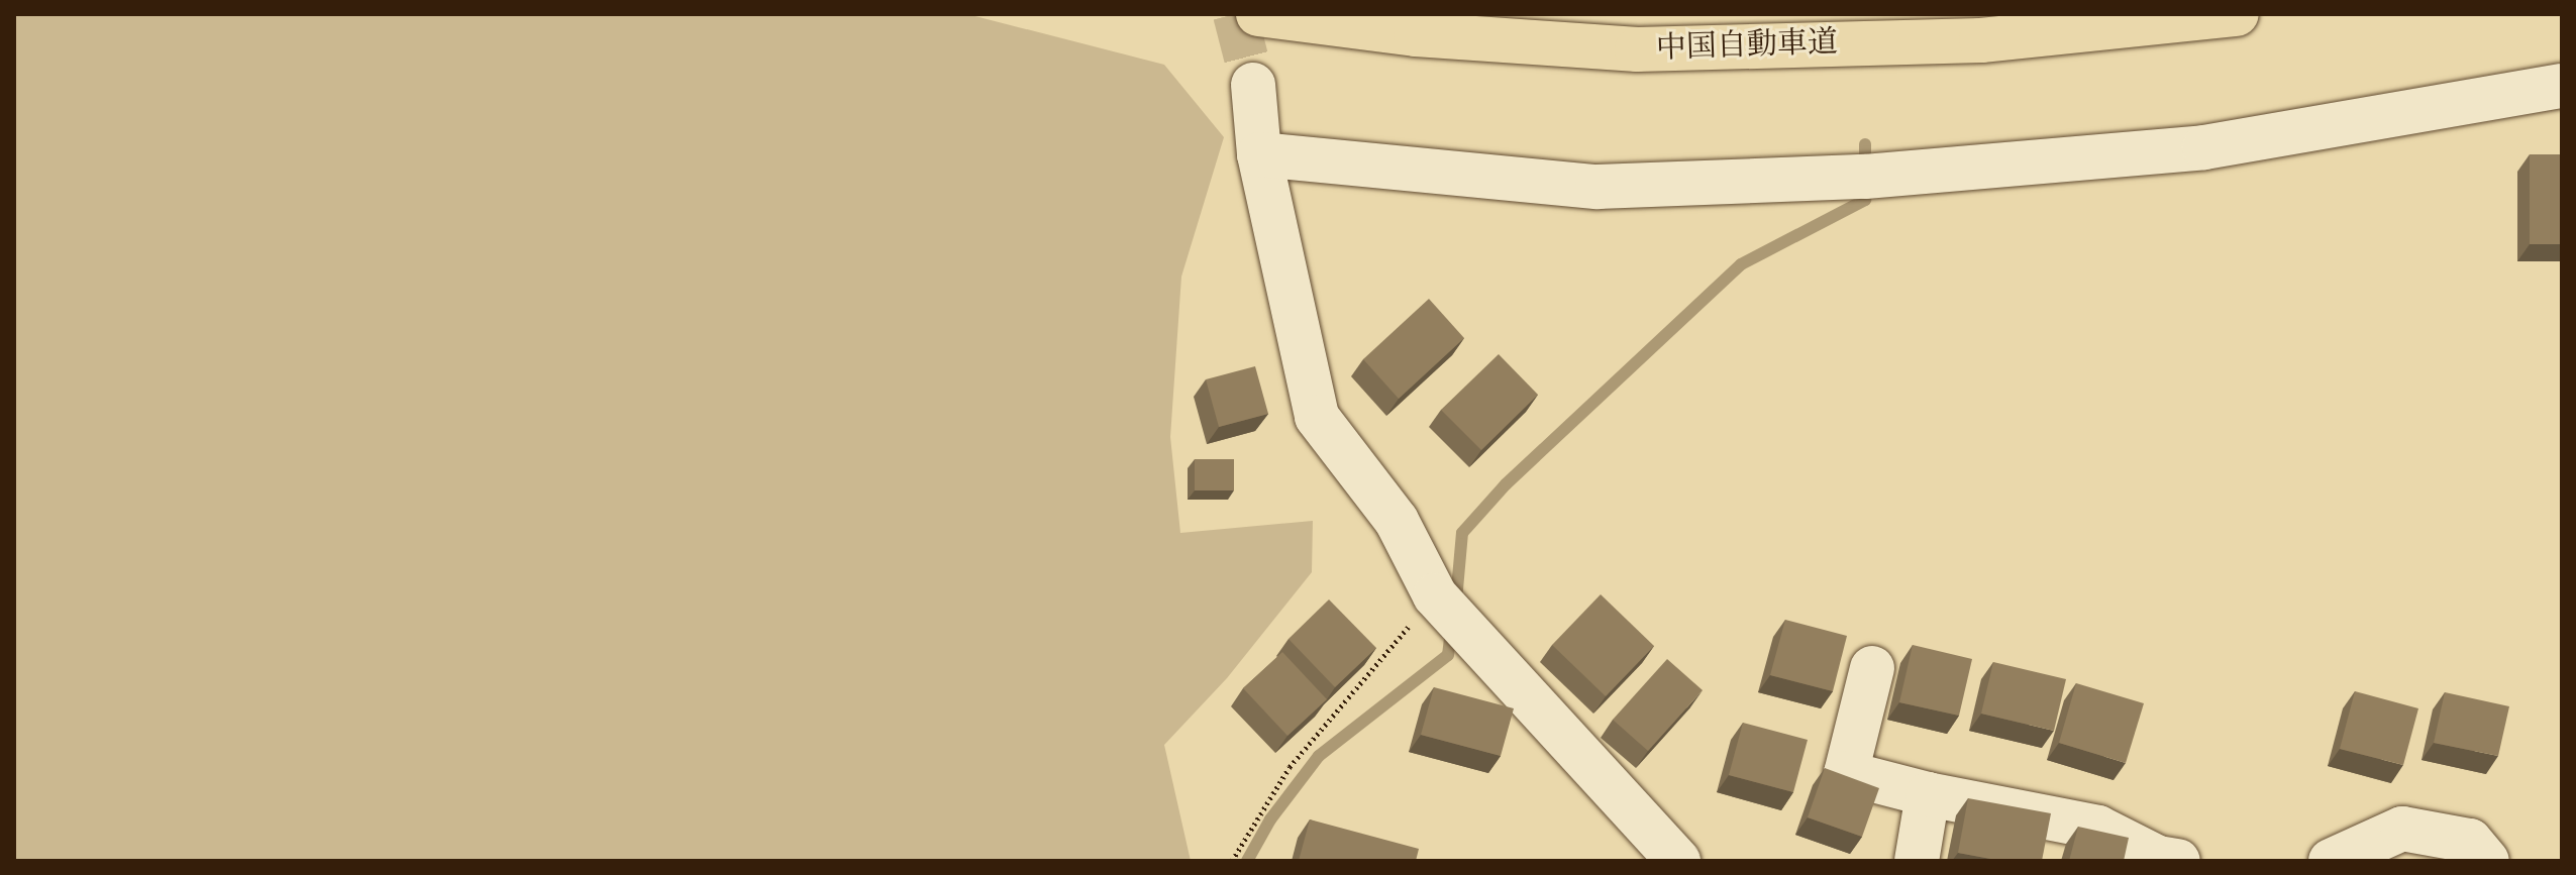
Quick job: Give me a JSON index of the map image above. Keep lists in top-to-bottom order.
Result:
{
  "streets": {
    "highway": ["中国自動車道"]
  }
}
